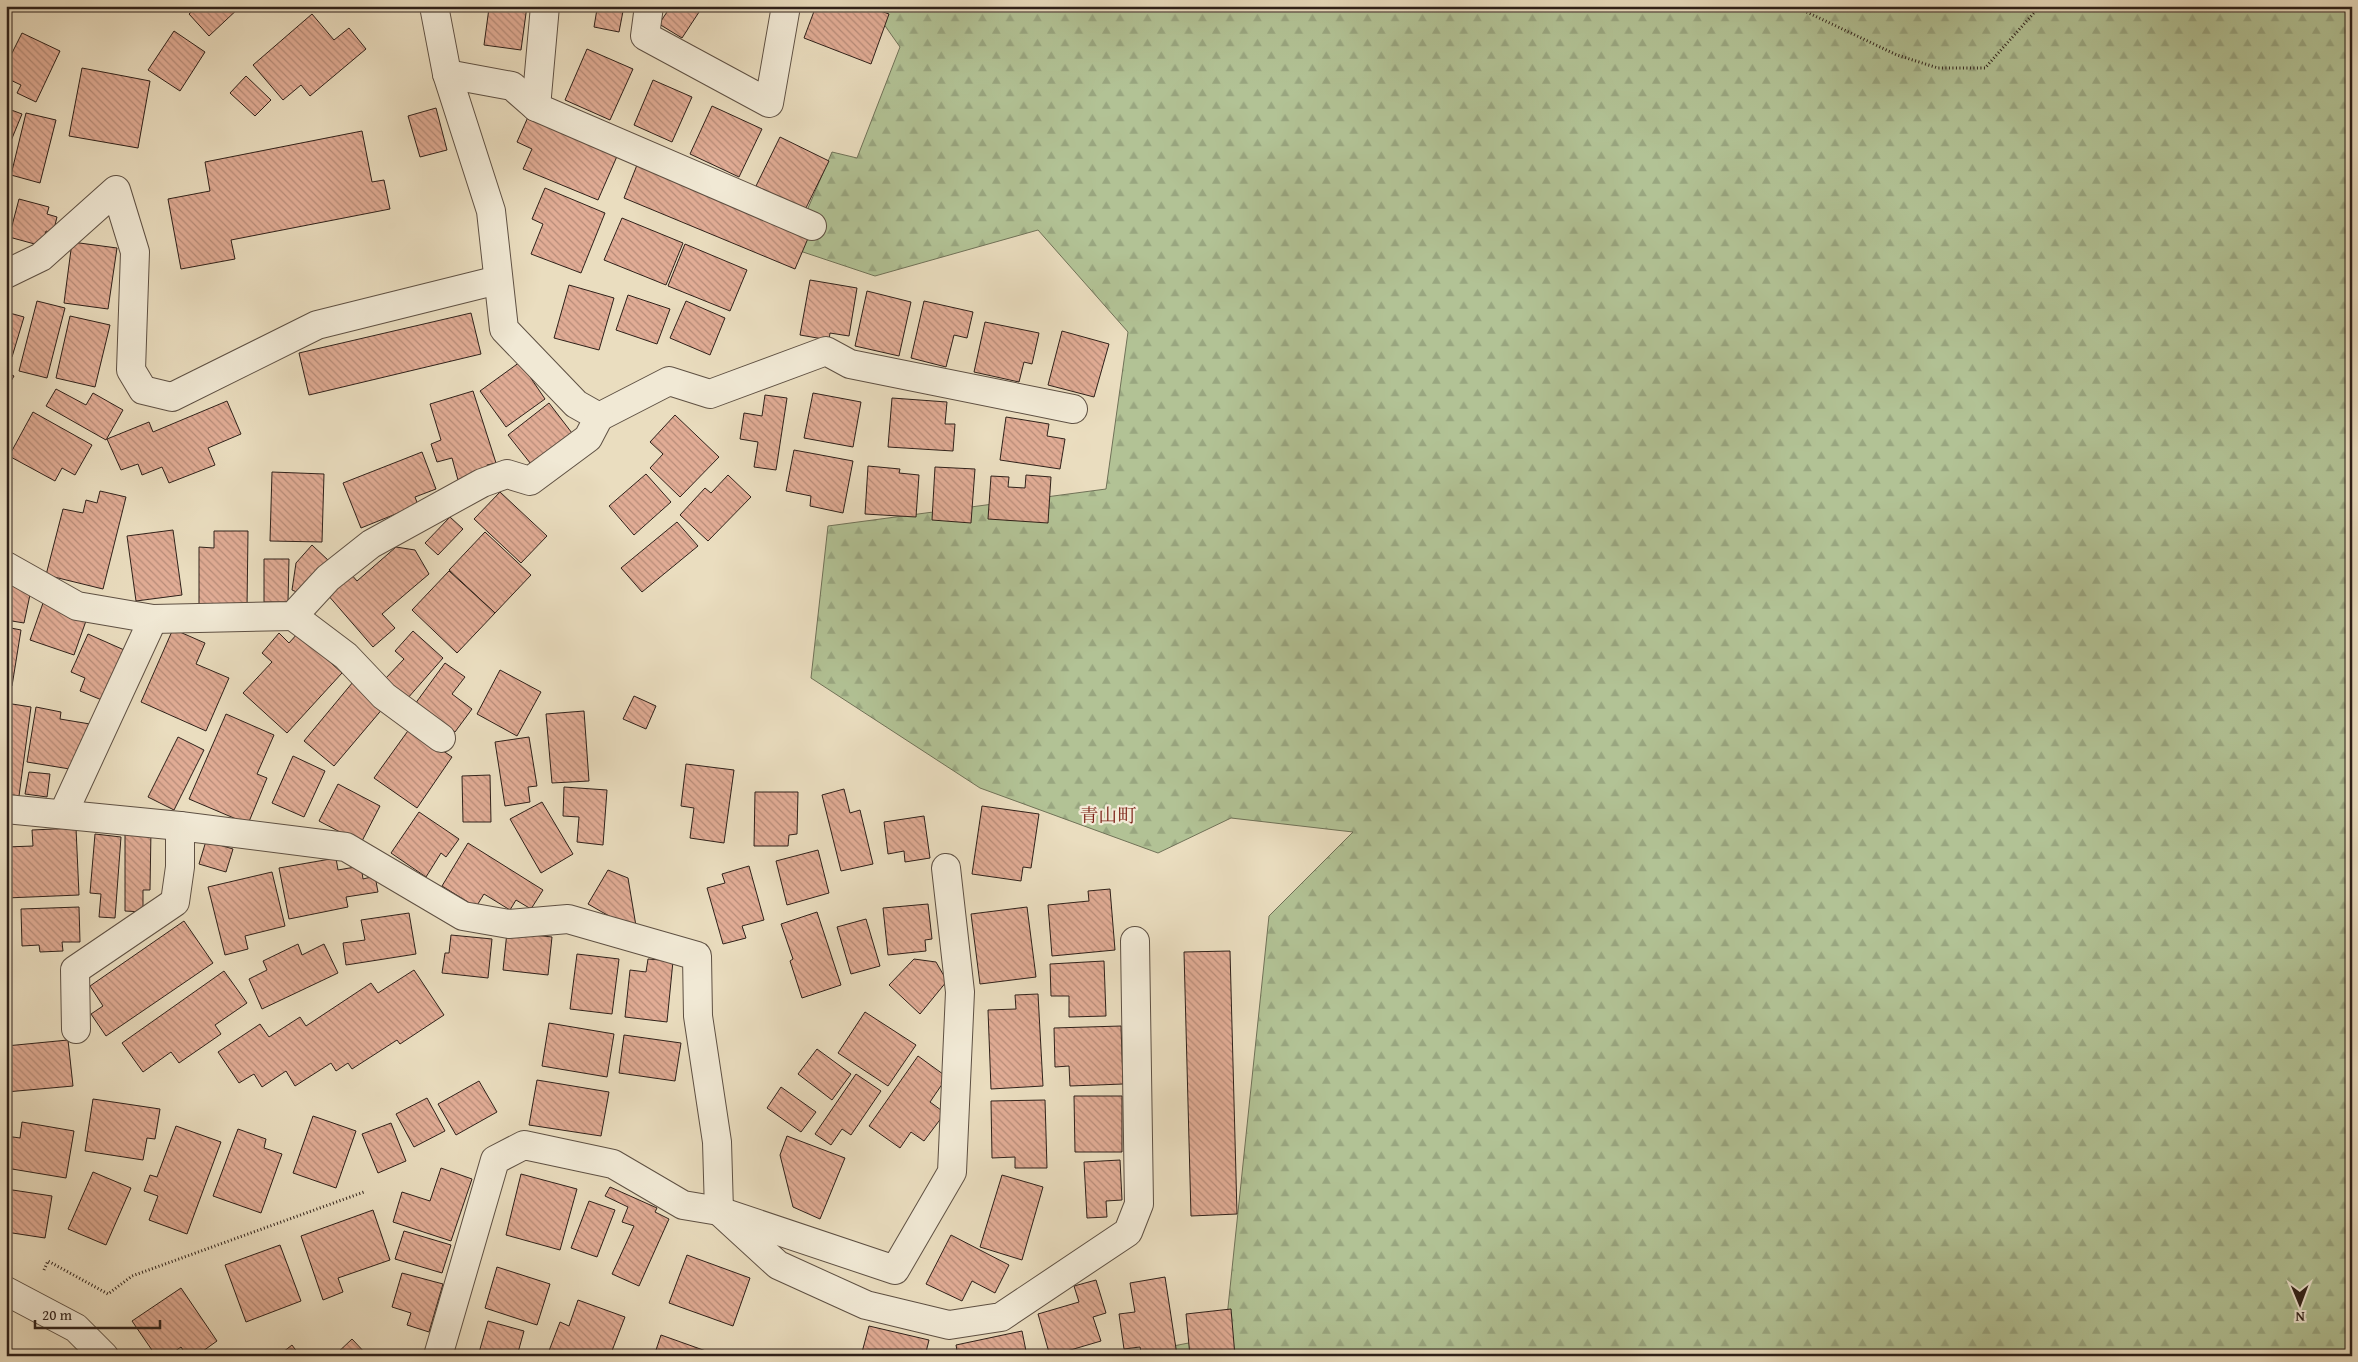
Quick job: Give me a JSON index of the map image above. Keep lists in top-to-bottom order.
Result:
{
  "districts": ["青山町"],
  "scale_bar": "20 m",
  "north": "bottom"
}
